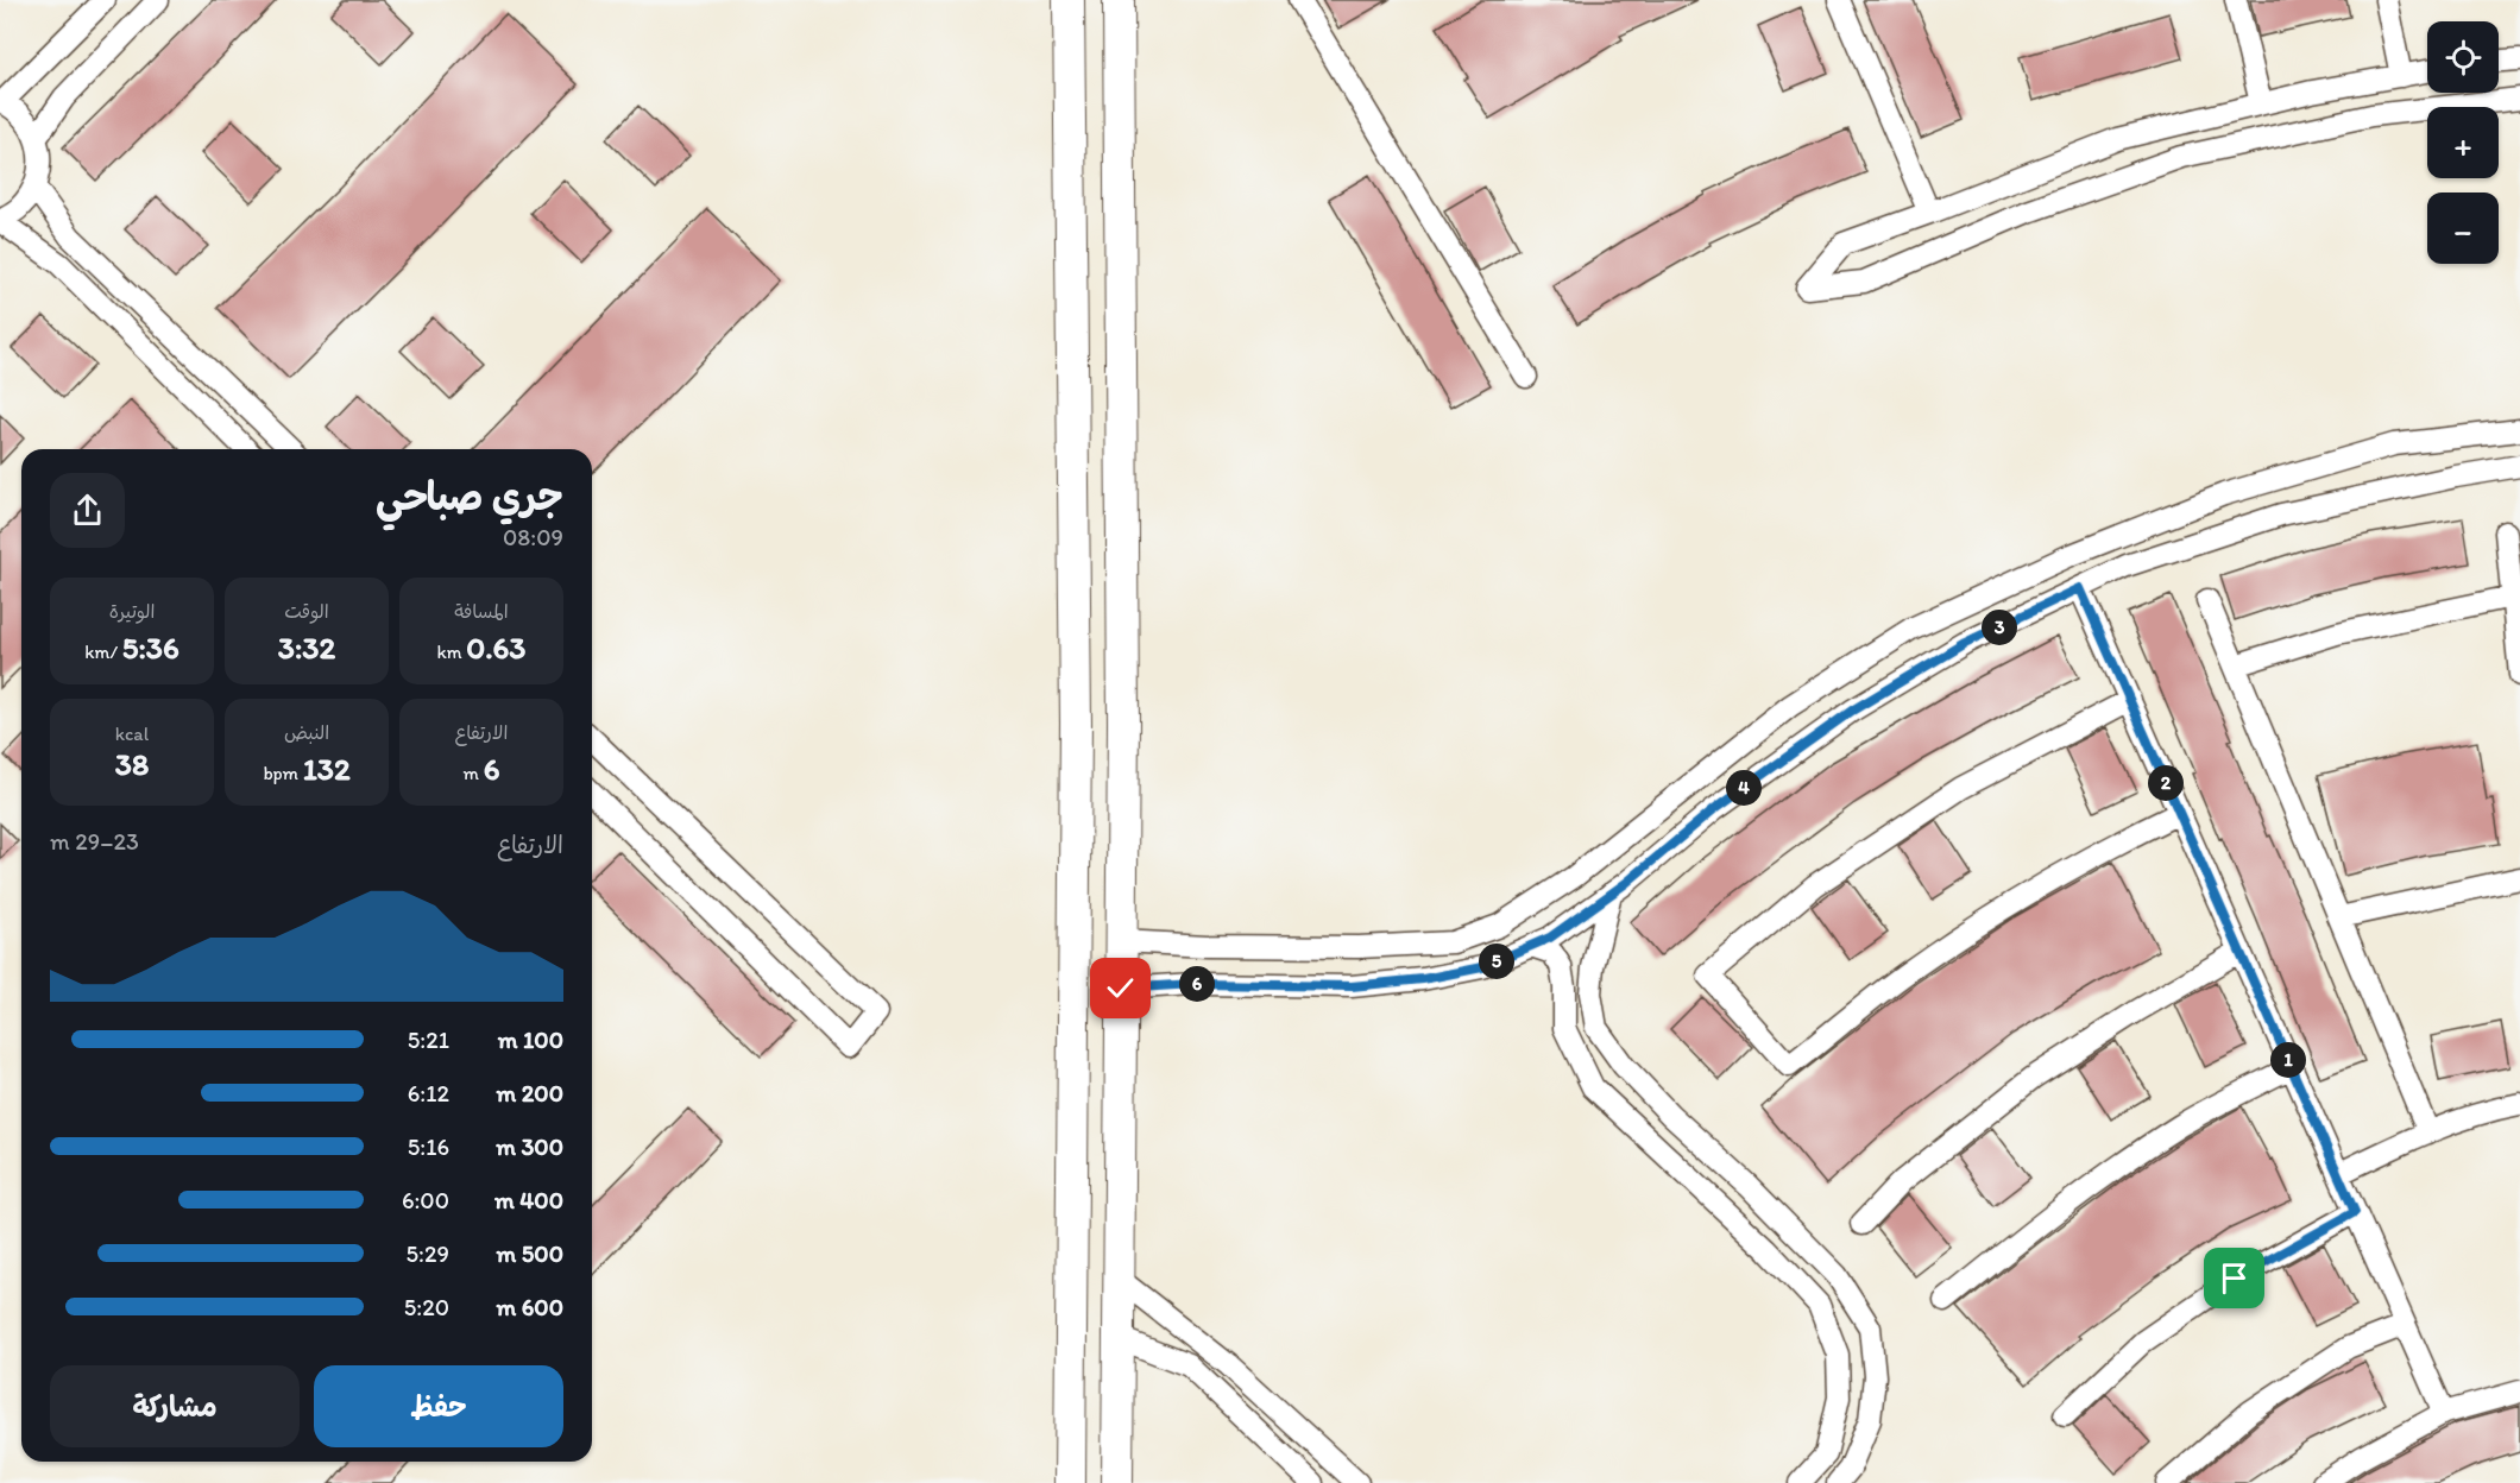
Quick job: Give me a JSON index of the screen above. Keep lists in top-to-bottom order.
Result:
{
  "page": {
    "map_buttons": ["+", "−"],
    "heading": ["جري صباحي", "08:09"],
    "stats": [
      ["المسافة", "0.63 km"],
      ["الوقت", "3:32"],
      ["الوتيرة", "5:36 /km"],
      ["الارتفاع", "6 m"],
      ["النبض", "132 bpm"],
      ["kcal", "38"]
    ],
    "pins": [
      "3",
      "2",
      "4",
      "5",
      "6",
      "1"
    ],
    "chart": ["الارتفاع", "23–29 m"],
    "list": [
      {
        "name": "100 m",
        "note": "5:21"
      },
      {
        "name": "200 m",
        "note": "6:12"
      },
      {
        "name": "300 m",
        "note": "5:16"
      },
      {
        "name": "400 m",
        "note": "6:00"
      },
      {
        "name": "500 m",
        "note": "5:29"
      },
      {
        "name": "600 m",
        "note": "5:20"
      }
    ],
    "buttons": ["حفظ", "مشاركة"]
  }
}
